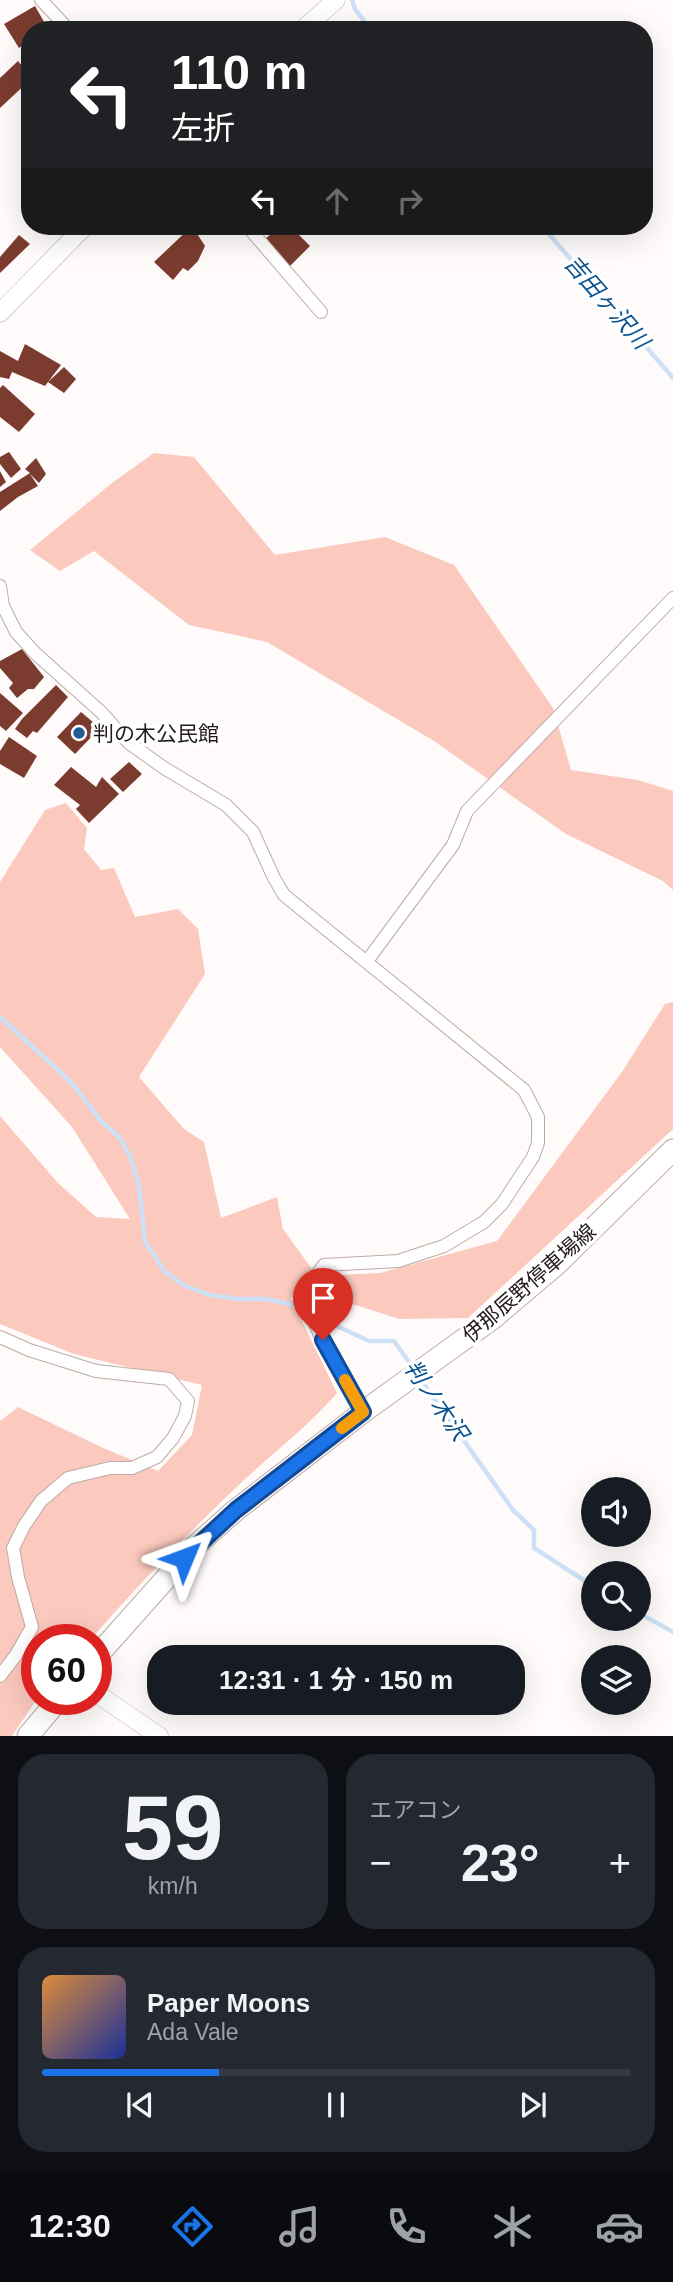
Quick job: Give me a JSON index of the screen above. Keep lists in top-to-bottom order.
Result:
{
  "streets": {
    "main road": ["伊那辰野停車場線"]
  },
  "water": ["吉田ヶ沢川", "判ノ木沢"],
  "places": ["判の木公民館"],
  "page": {
    "turn": ["110 m", "左折"],
    "limit": "60",
    "trip": "12:31 · 1 分 · 150 m",
    "tile": [
      ["59", "km/h"],
      "エアコン"
    ],
    "heat": ["−", "23°", "+"],
    "song": ["Paper Moons", "Ada Vale"],
    "tabs": "12:30"
  }
}
